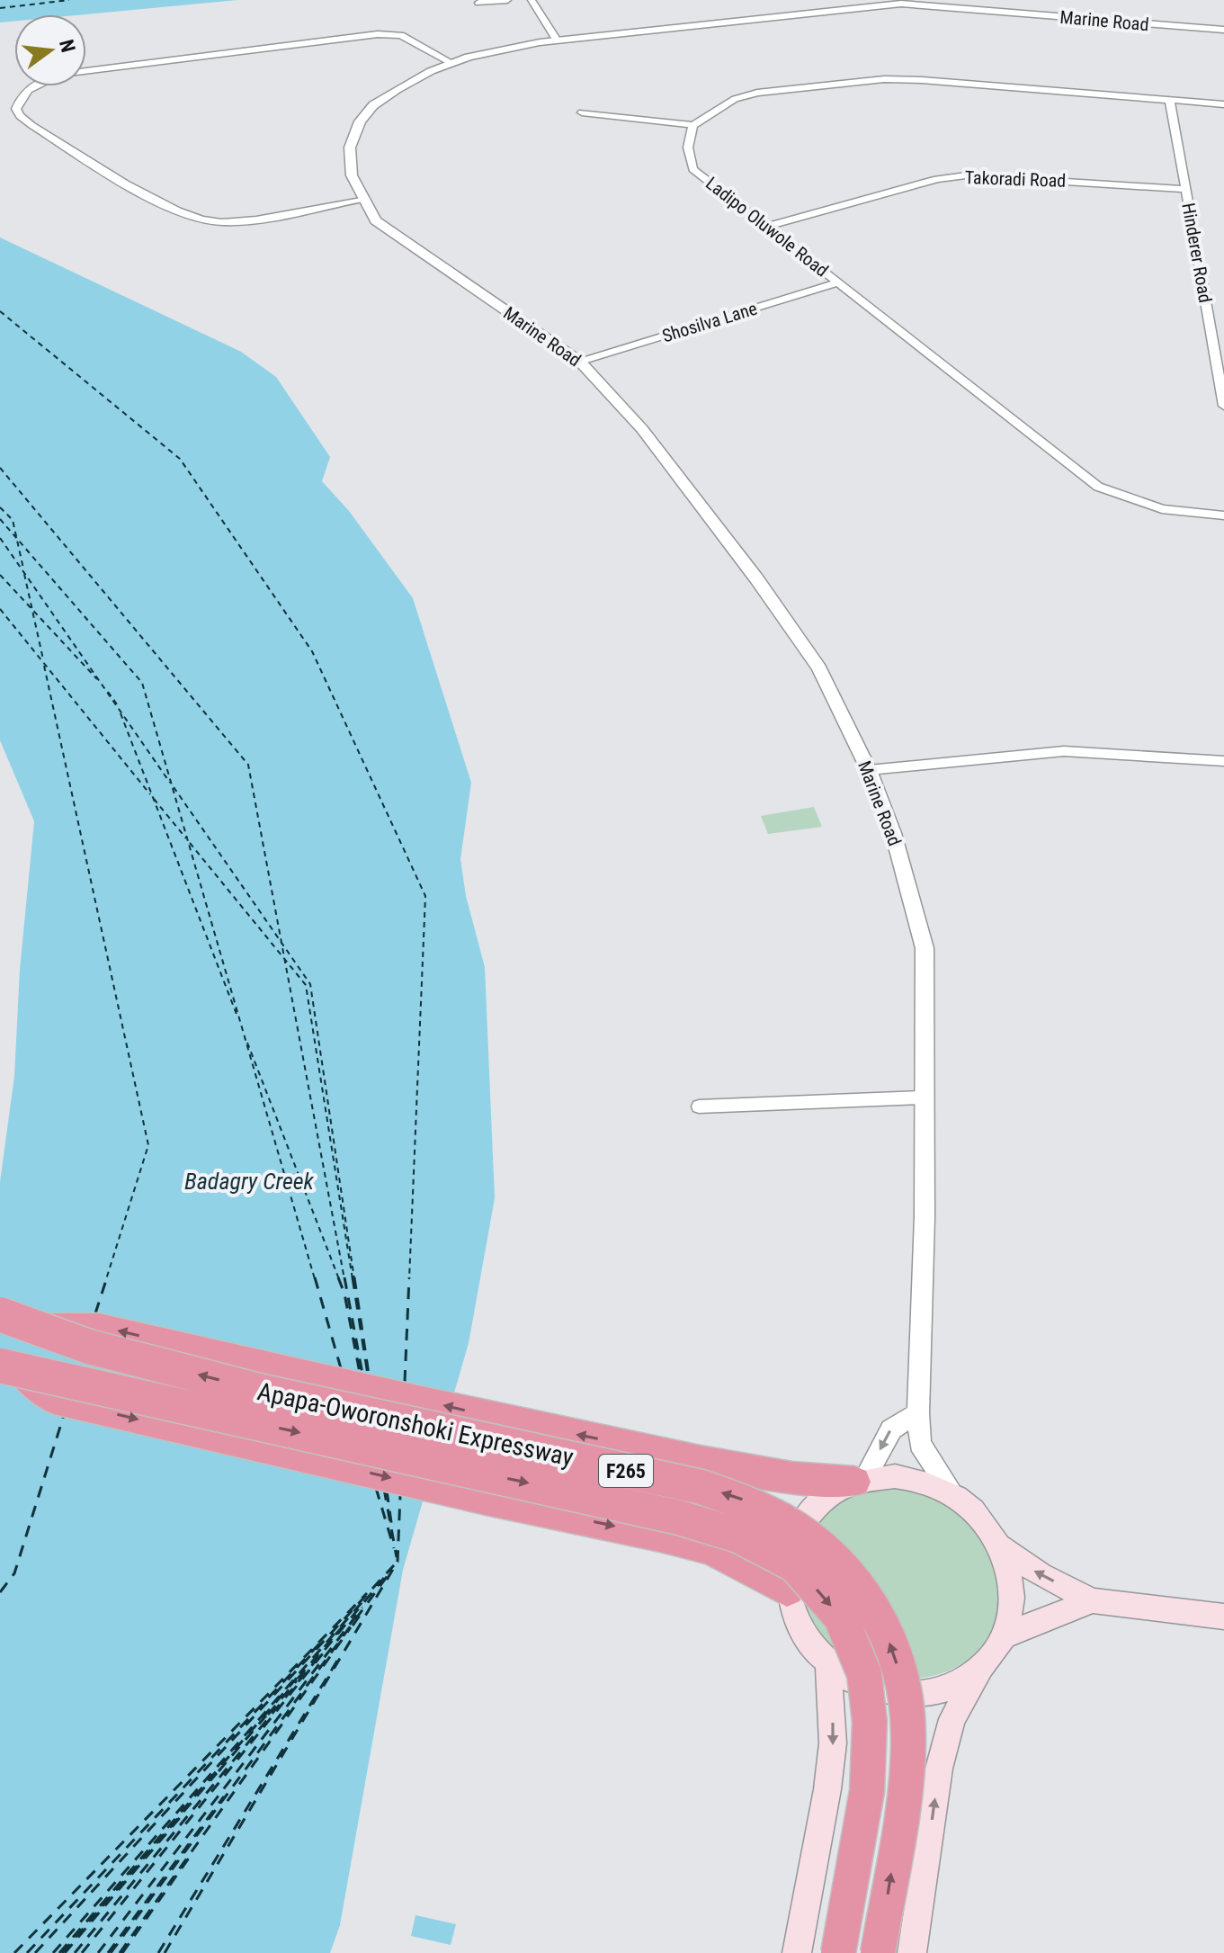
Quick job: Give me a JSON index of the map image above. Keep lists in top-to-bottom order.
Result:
{
  "streets": {
    "highway": ["Apapa-Oworonshoki Expressway", "F265"],
    "street": [
      "Marine Road",
      "Takoradi Road",
      "Ladipo Oluwole Road",
      "Hinderer Road",
      "Shosilva Lane"
    ]
  },
  "crossings": [
    ["Marine Road", "Shosilva Lane"],
    ["Takoradi Road", "Ladipo Oluwole Road"],
    ["Takoradi Road", "Hinderer Road"],
    ["Ladipo Oluwole Road", "Shosilva Lane"]
  ],
  "water": ["Badagry Creek"],
  "north": "right"
}
